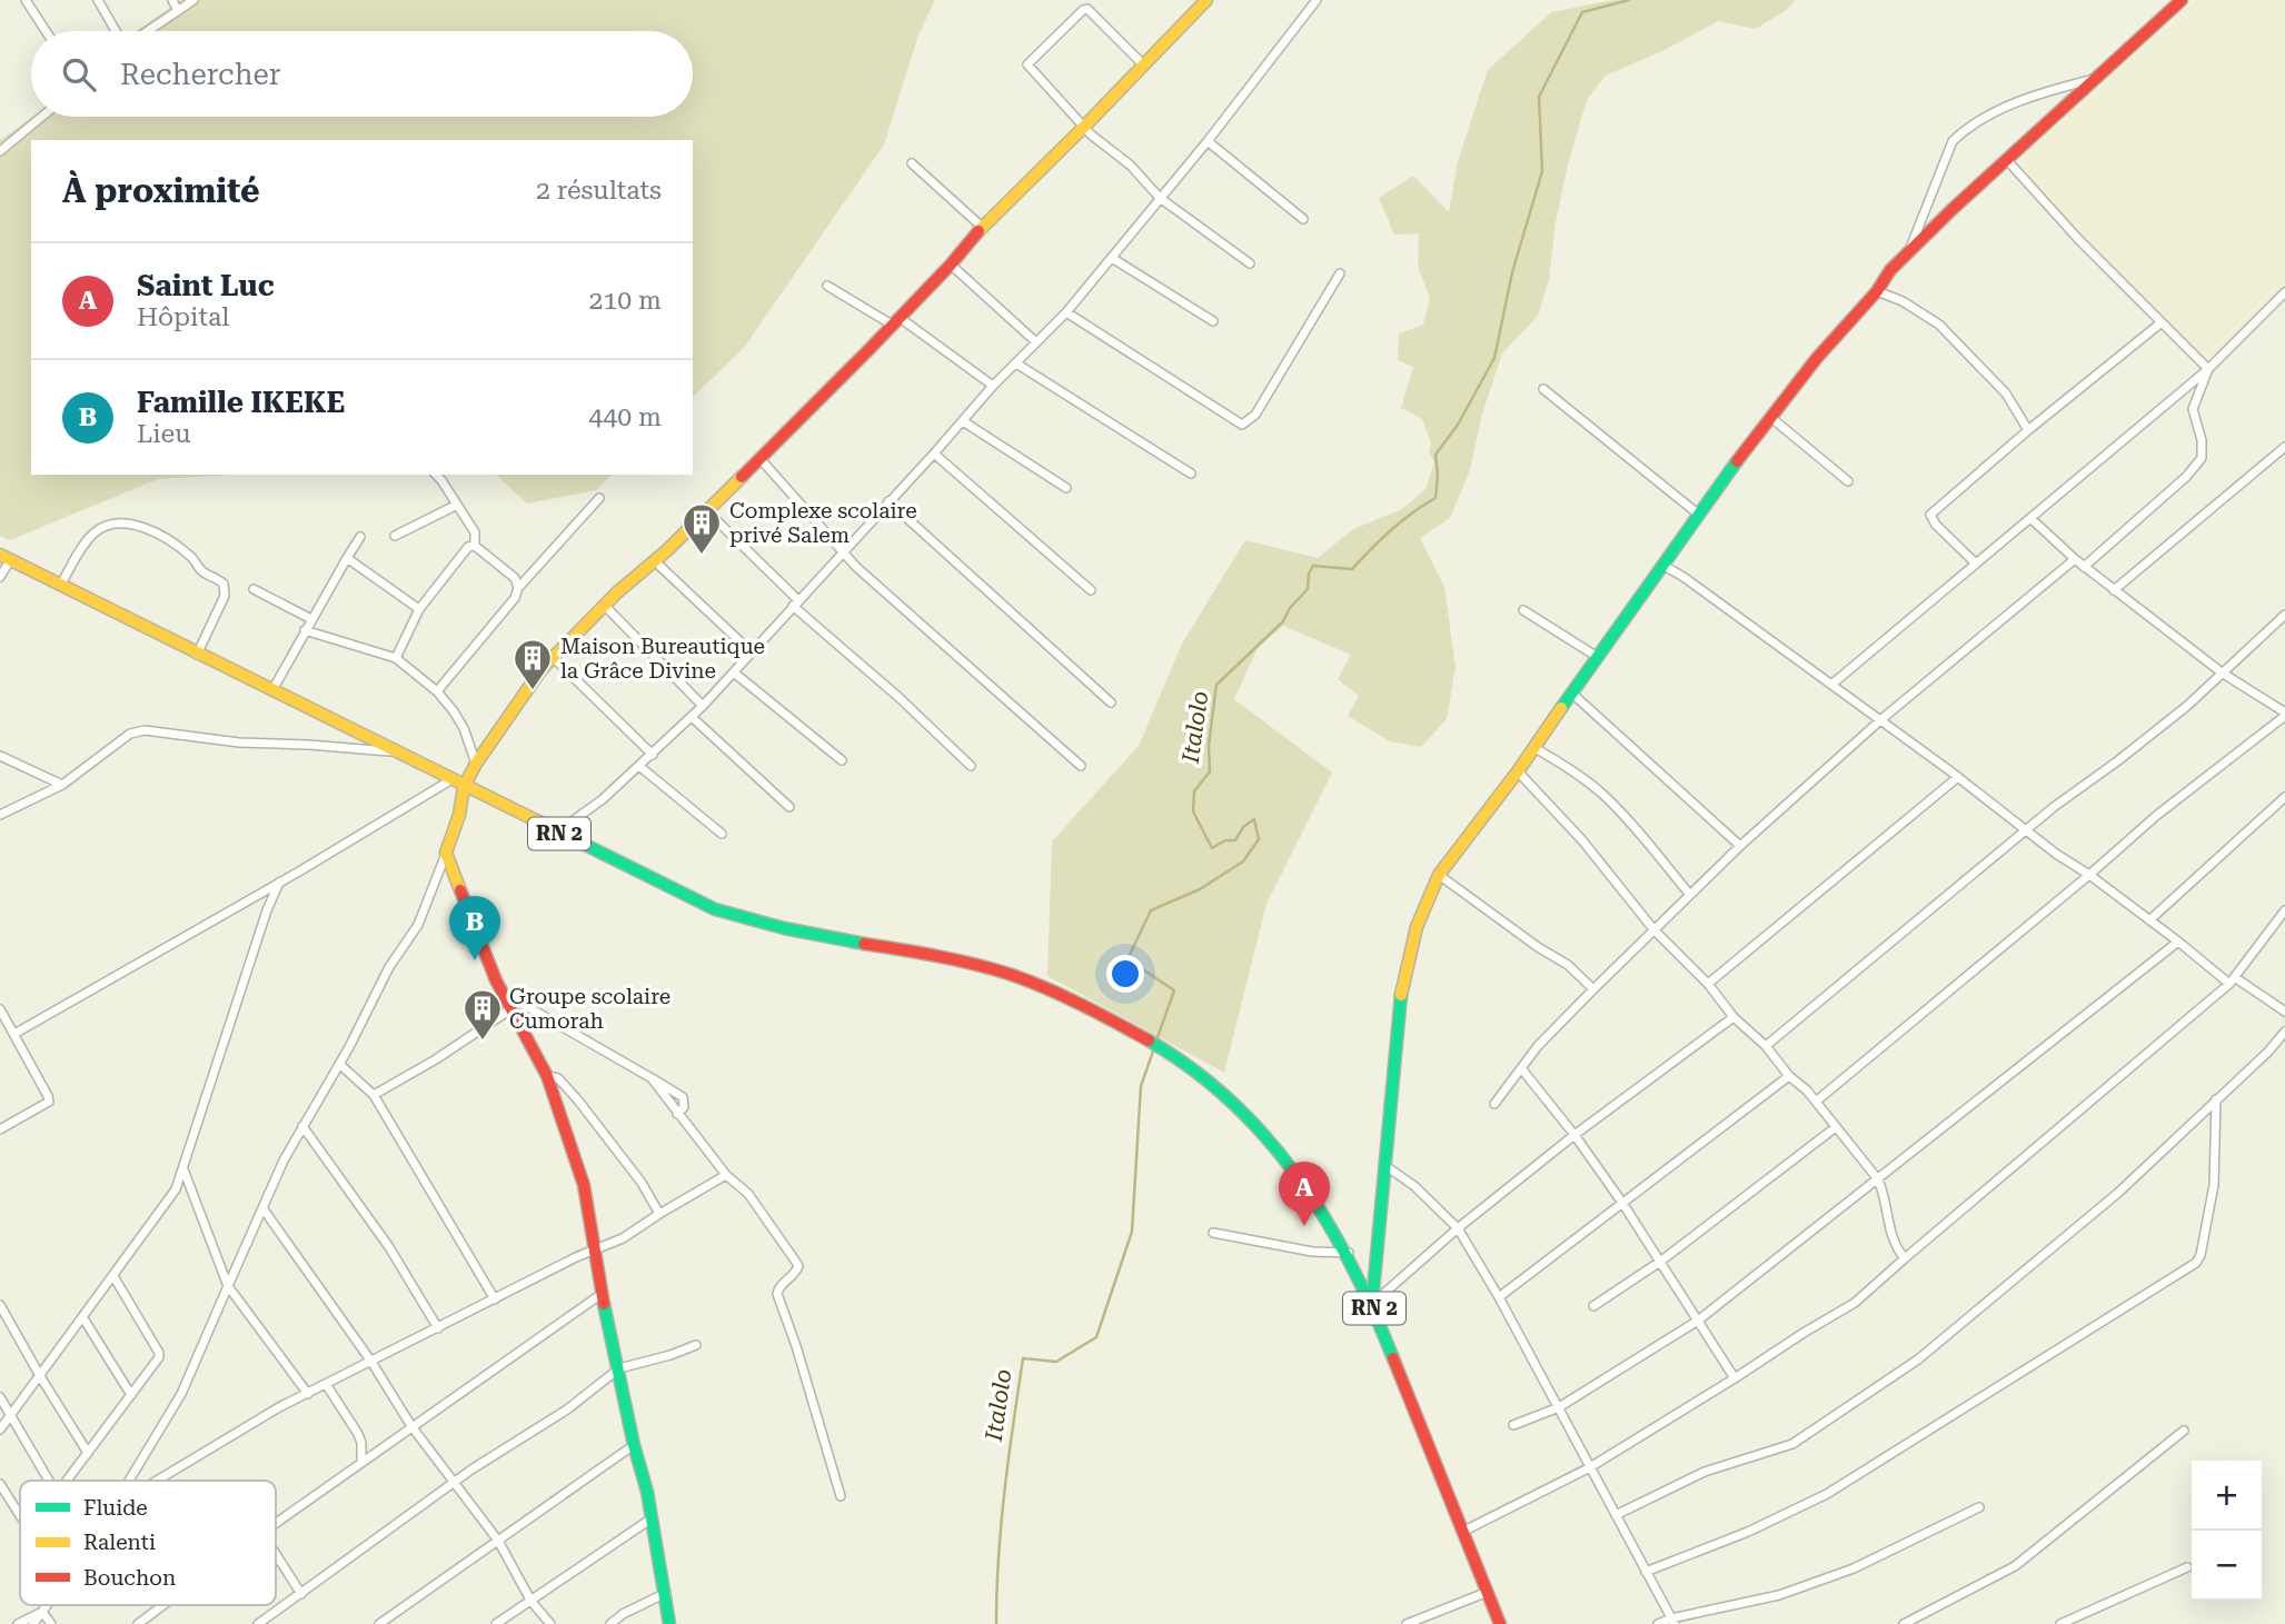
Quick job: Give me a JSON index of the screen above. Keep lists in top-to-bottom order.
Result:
{
  "streets": {
    "main road": ["RN 2"]
  },
  "water": ["Italolo"],
  "places": {
    "building": ["Complexe scolaire privé Salem", "Maison Bureautique la Grâce Divine", "Groupe scolaire Cumorah"]
  },
  "legend": ["Fluide", "Ralenti", "Bouchon"],
  "page": {
    "search": "Rechercher",
    "heading": ["À proximité", "2 résultats"],
    "list": [
      {
        "mark": "A",
        "name": "Saint Luc",
        "note": "Hôpital",
        "value": "210 m"
      },
      {
        "mark": "B",
        "name": "Famille IKEKE",
        "note": "Lieu",
        "value": "440 m"
      }
    ],
    "pins": ["B", "A"],
    "map_buttons": ["+", "−"]
  }
}
